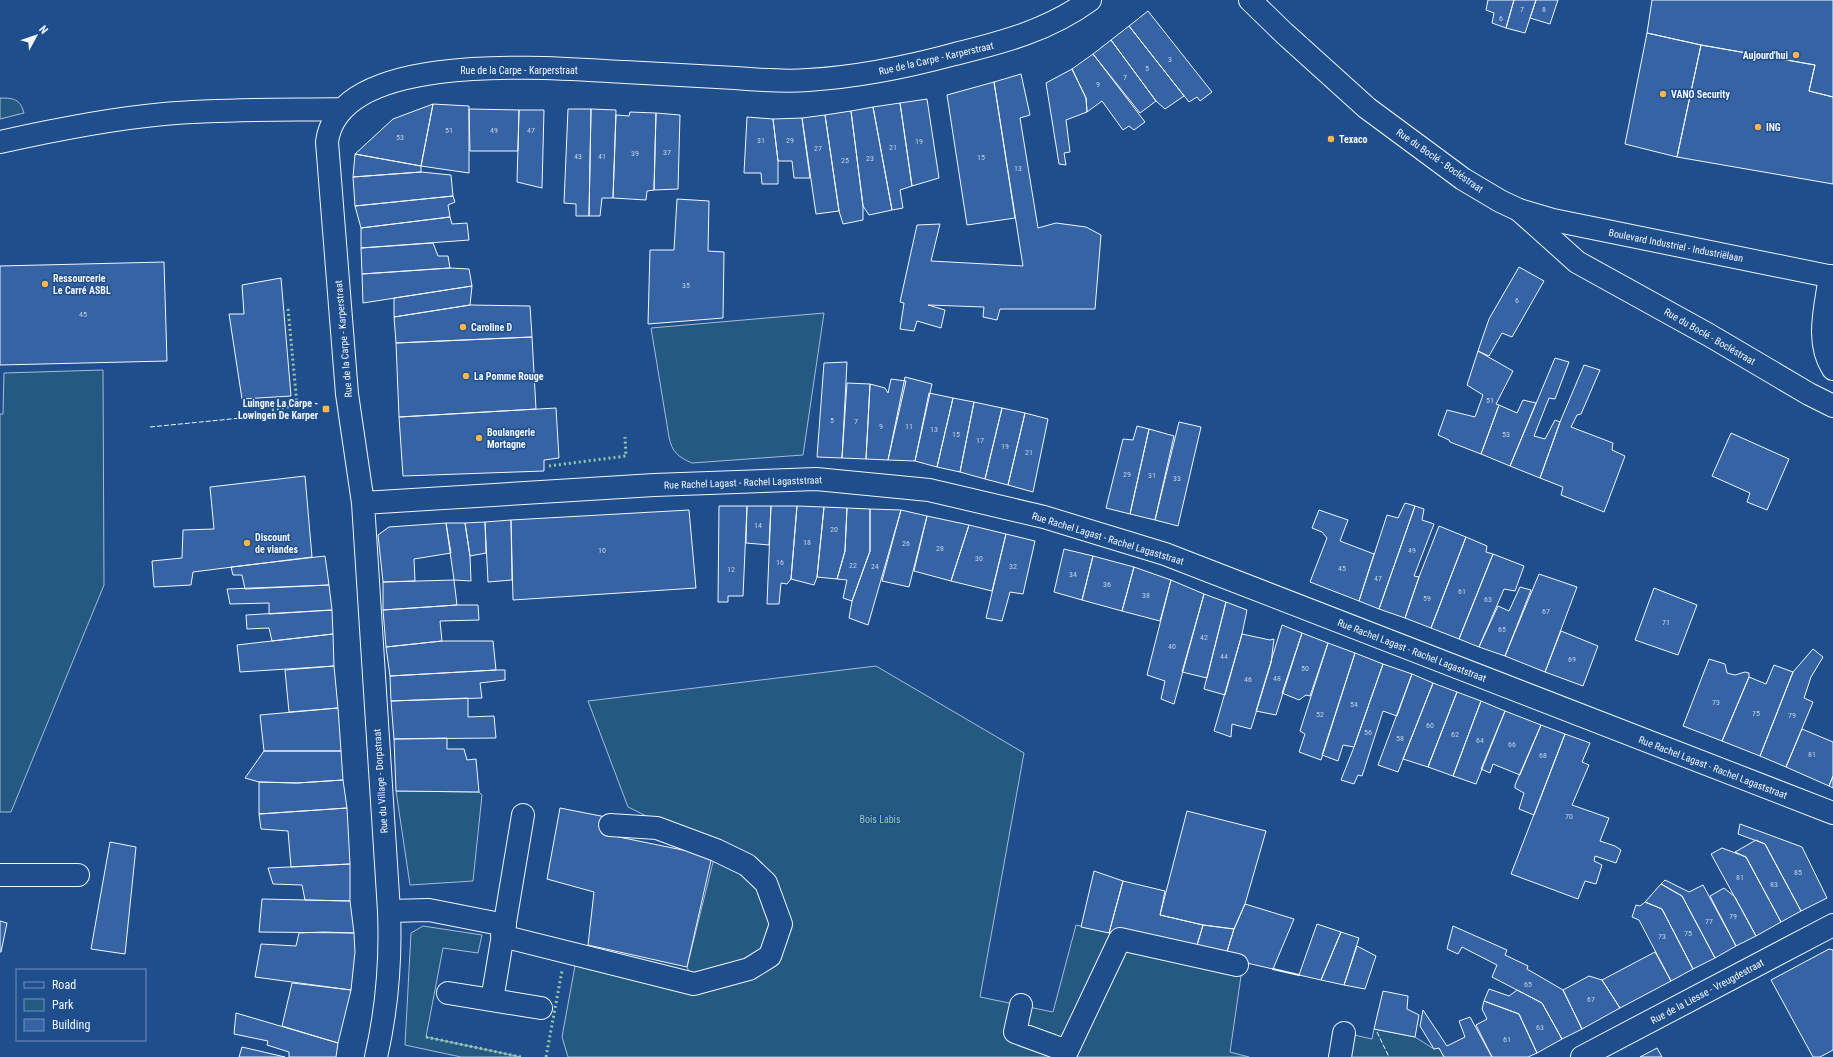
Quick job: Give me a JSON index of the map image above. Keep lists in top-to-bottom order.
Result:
{
  "streets": {
    "street": [
      "Rue de la Carpe - Karperstraat",
      "Rue du Boclé - Bocléstraat",
      "Boulevard Industriel - Industriëlaan",
      "Rue Rachel Lagast - Rachel Lagaststraat",
      "Rue du Village - Dorpstraat",
      "Rue de la Liesse - Vreugdestraat"
    ]
  },
  "crossings": [
    ["Rue de la Carpe - Karperstraat", "Rue Rachel Lagast - Rachel Lagaststraat"],
    ["Rue de la Carpe - Karperstraat", "Rue du Village - Dorpstraat"],
    ["Rue du Boclé - Bocléstraat", "Boulevard Industriel - Industriëlaan"],
    ["Rue Rachel Lagast - Rachel Lagaststraat", "Rue du Village - Dorpstraat"]
  ],
  "parks": ["Bois Labis"],
  "places": {
    "other": [
      "Aujourd'hui",
      "VANO Security",
      "ING",
      "Texaco",
      "Ressourcerie Le Carré ASBL",
      "Caroline D",
      "La Pomme Rouge",
      "Boulangerie Mortagne",
      "Discount de viandes"
    ],
    "transit": ["Luingne La Carpe - Lowingen De Karper"]
  },
  "house_numbers": [
    "7",
    "8",
    "6",
    "3",
    "5",
    "7",
    "9",
    "51",
    "49",
    "47",
    "53",
    "31",
    "29",
    "19",
    "21",
    "27",
    "37",
    "39",
    "43",
    "41",
    "15",
    "23",
    "25",
    "13",
    "35",
    "6",
    "45",
    "51",
    "5",
    "7",
    "9",
    "11",
    "13",
    "15",
    "53",
    "17",
    "19",
    "21",
    "29",
    "31",
    "33",
    "14",
    "20",
    "18",
    "26",
    "28",
    "10",
    "49",
    "30",
    "16",
    "22",
    "24",
    "32",
    "45",
    "12",
    "34",
    "47",
    "36",
    "61",
    "38",
    "59",
    "63",
    "67",
    "71",
    "65",
    "42",
    "40",
    "44",
    "69",
    "50",
    "48",
    "46",
    "73",
    "54",
    "75",
    "52",
    "79",
    "60",
    "56",
    "62",
    "58",
    "64",
    "66",
    "81",
    "68",
    "70",
    "85",
    "81",
    "83",
    "79",
    "77",
    "75",
    "73",
    "65",
    "67",
    "63",
    "61"
  ],
  "legend": ["Road", "Park", "Building"],
  "north": "top right"
}
